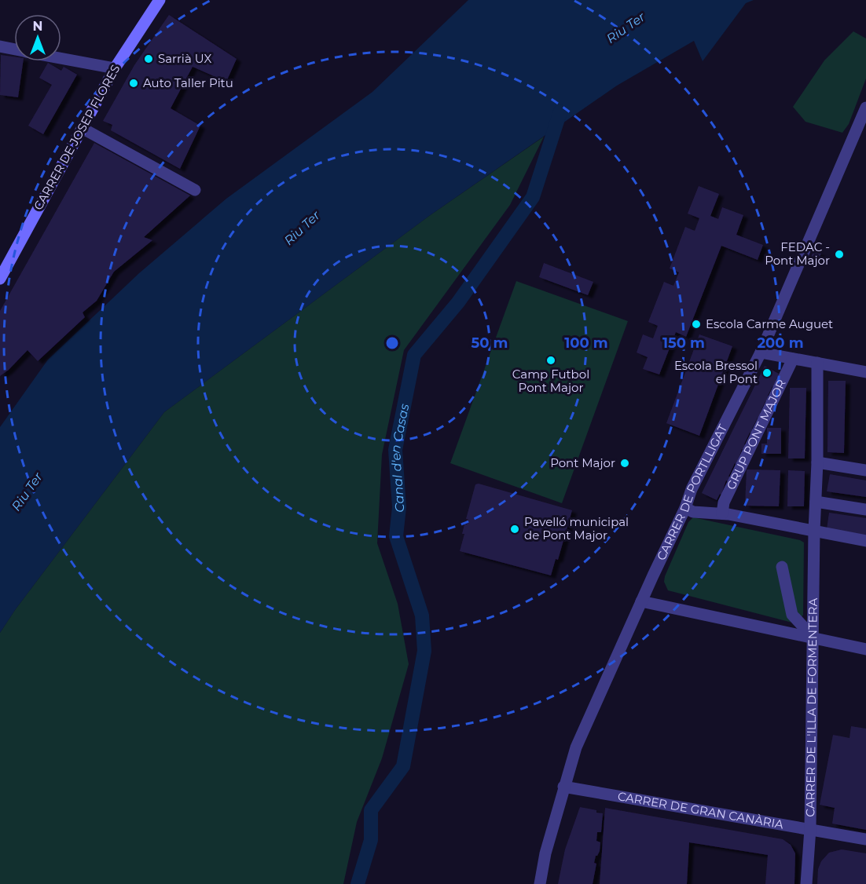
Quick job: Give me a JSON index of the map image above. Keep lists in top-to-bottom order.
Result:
{
  "streets": {
    "street": [
      "CARRER DE JOSEP FLORES",
      "GRUP PONT MAJOR",
      "CARRER DE PORTLLIGAT",
      "CARRER DE L'ILLA DE FORMENTERA",
      "CARRER DE GRAN CANÀRIA"
    ]
  },
  "crossings": [
    ["CARRER DE PORTLLIGAT", "CARRER DE GRAN CANÀRIA"],
    ["CARRER DE L'ILLA DE FORMENTERA", "CARRER DE GRAN CANÀRIA"]
  ],
  "water": ["Riu Ter", "Canal d'en Casas"],
  "places": [
    "Sarrià UX",
    "Auto Taller Pitu",
    "FEDAC - Pont Major",
    "Escola Carme Auguet",
    "Camp Futbol Pont Major",
    "Escola Bressol el Pont",
    "Pont Major",
    "Pavelló municipal de Pont Major"
  ],
  "north": "top",
  "rings": [
    "50 m",
    "100 m",
    "150 m",
    "200 m"
  ]
}
